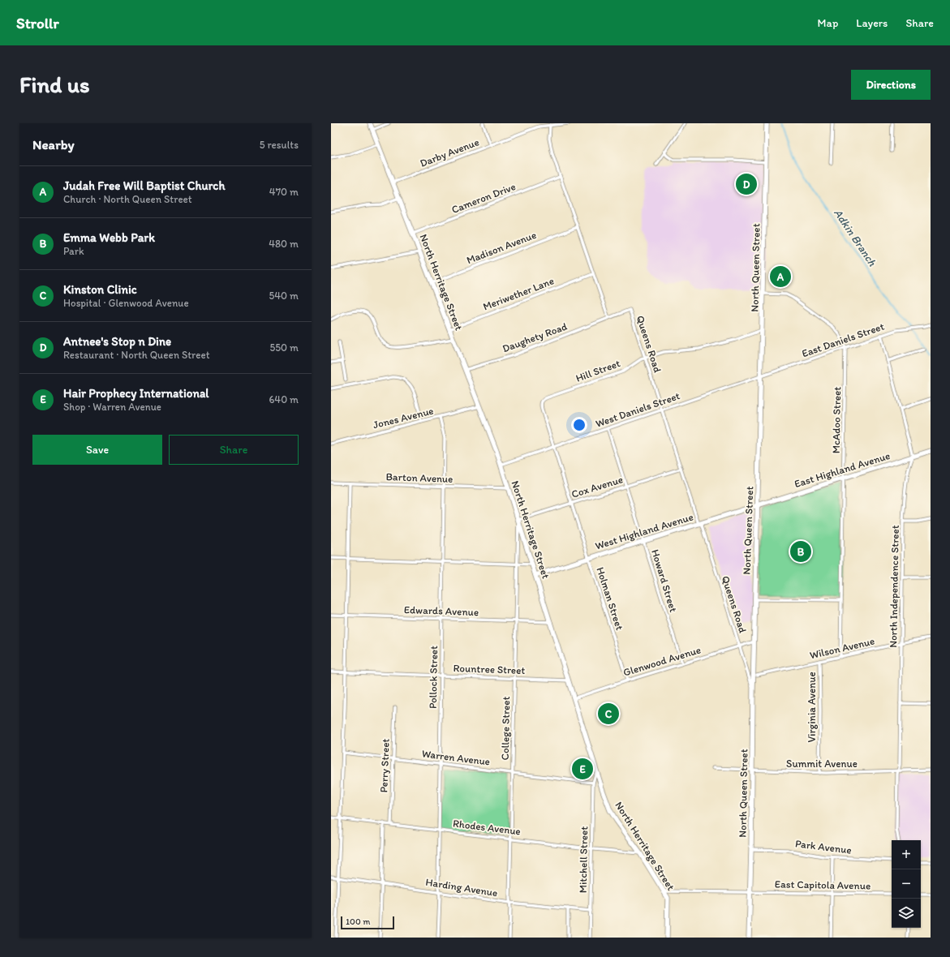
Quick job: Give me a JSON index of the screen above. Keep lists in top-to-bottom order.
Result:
{
  "streets": {
    "street": [
      "Darby Avenue",
      "Cameron Drive",
      "Madison Avenue",
      "North Queen Street",
      "North Herritage Street",
      "Meriwether Lane",
      "Daughety Road",
      "East Daniels Street",
      "Queens Road",
      "Hill Street",
      "West Daniels Street",
      "Jones Avenue",
      "McAdoo Street",
      "East Highland Avenue",
      "Barton Avenue",
      "Cox Avenue",
      "West Highland Avenue",
      "Howard Street",
      "North Independence Street",
      "Holman Street",
      "Edwards Avenue",
      "Wilson Avenue",
      "Glenwood Avenue",
      "Rountree Street",
      "Pollock Street",
      "Virginia Avenue",
      "College Street",
      "Warren Avenue",
      "Summit Avenue",
      "Perry Street",
      "Rhodes Avenue",
      "Park Avenue",
      "Mitchell Street",
      "East Capitola Avenue",
      "Harding Avenue"
    ]
  },
  "crossings": [
    ["Darby Avenue", "North Herritage Street"],
    ["Cameron Drive", "North Herritage Street"],
    ["Madison Avenue", "North Herritage Street"],
    ["North Queen Street", "East Daniels Street"],
    ["North Queen Street", "Queens Road"],
    ["North Queen Street", "Hill Street"],
    ["North Queen Street", "West Daniels Street"],
    ["North Queen Street", "McAdoo Street"],
    ["North Queen Street", "East Highland Avenue"],
    ["North Queen Street", "West Highland Avenue"],
    ["North Queen Street", "Glenwood Avenue"],
    ["North Queen Street", "Summit Avenue"],
    ["North Queen Street", "Park Avenue"],
    ["North Queen Street", "East Capitola Avenue"],
    ["North Herritage Street", "Meriwether Lane"],
    ["North Herritage Street", "Daughety Road"],
    ["North Herritage Street", "West Daniels Street"],
    ["North Herritage Street", "Jones Avenue"],
    ["North Herritage Street", "Barton Avenue"],
    ["North Herritage Street", "Cox Avenue"],
    ["North Herritage Street", "West Highland Avenue"],
    ["North Herritage Street", "Edwards Avenue"],
    ["North Herritage Street", "Glenwood Avenue"],
    ["North Herritage Street", "Rountree Street"],
    ["North Herritage Street", "College Street"],
    ["North Herritage Street", "Rhodes Avenue"],
    ["North Herritage Street", "East Capitola Avenue"],
    ["Daughety Road", "Queens Road"],
    ["East Daniels Street", "West Daniels Street"],
    ["East Daniels Street", "McAdoo Street"],
    ["East Daniels Street", "North Independence Street"],
    ["Queens Road", "Hill Street"],
    ["Queens Road", "West Daniels Street"],
    ["Queens Road", "Cox Avenue"],
    ["Queens Road", "West Highland Avenue"],
    ["Queens Road", "Glenwood Avenue"],
    ["Hill Street", "West Daniels Street"],
    ["Hill Street", "Holman Street"],
    ["West Daniels Street", "Howard Street"],
    ["West Daniels Street", "Holman Street"],
    ["Jones Avenue", "Pollock Street"],
    ["McAdoo Street", "East Highland Avenue"],
    ["McAdoo Street", "Wilson Avenue"],
    ["East Highland Avenue", "West Highland Avenue"],
    ["East Highland Avenue", "North Independence Street"],
    ["Barton Avenue", "Pollock Street"],
    ["Cox Avenue", "Howard Street"],
    ["Cox Avenue", "Holman Street"],
    ["Cox Avenue", "College Street"],
    ["West Highland Avenue", "Howard Street"],
    ["West Highland Avenue", "Holman Street"],
    ["Howard Street", "Glenwood Avenue"],
    ["North Independence Street", "Wilson Avenue"],
    ["North Independence Street", "Summit Avenue"],
    ["Holman Street", "Glenwood Avenue"],
    ["Edwards Avenue", "Pollock Street"],
    ["Edwards Avenue", "College Street"],
    ["Wilson Avenue", "Virginia Avenue"],
    ["Rountree Street", "Pollock Street"],
    ["Rountree Street", "College Street"],
    ["Pollock Street", "Warren Avenue"],
    ["Pollock Street", "Rhodes Avenue"],
    ["Pollock Street", "Harding Avenue"],
    ["Virginia Avenue", "Summit Avenue"],
    ["College Street", "Warren Avenue"],
    ["College Street", "Rhodes Avenue"],
    ["College Street", "Harding Avenue"],
    ["Warren Avenue", "Perry Street"],
    ["Warren Avenue", "Mitchell Street"],
    ["Perry Street", "Rhodes Avenue"],
    ["Rhodes Avenue", "Mitchell Street"],
    ["Mitchell Street", "Harding Avenue"]
  ],
  "water": ["Adkin Branch"],
  "scale_bar": "100 m",
  "page": {
    "header": "Strollr",
    "nav": ["Map", "Layers", "Share"],
    "buttons": [
      "Directions",
      ["Save", "Share"]
    ],
    "title": "Find us",
    "heading": ["Nearby", "5 results"],
    "list": [
      {
        "mark": "A",
        "name": "Judah Free Will Baptist Church",
        "note": "Church · North Queen Street",
        "value": "470 m"
      },
      {
        "mark": "B",
        "name": "Emma Webb Park",
        "note": "Park",
        "value": "480 m"
      },
      {
        "mark": "C",
        "name": "Kinston Clinic",
        "note": "Hospital · Glenwood Avenue",
        "value": "540 m"
      },
      {
        "mark": "D",
        "name": "Antnee's Stop n Dine",
        "note": "Restaurant · North Queen Street",
        "value": "550 m"
      },
      {
        "mark": "E",
        "name": "Hair Prophecy International",
        "note": "Shop · Warren Avenue",
        "value": "640 m"
      }
    ],
    "pins": [
      "D",
      "A",
      "B",
      "C",
      "E"
    ],
    "map_buttons": ["+", "−"],
    "scale": "100 m"
  }
}
